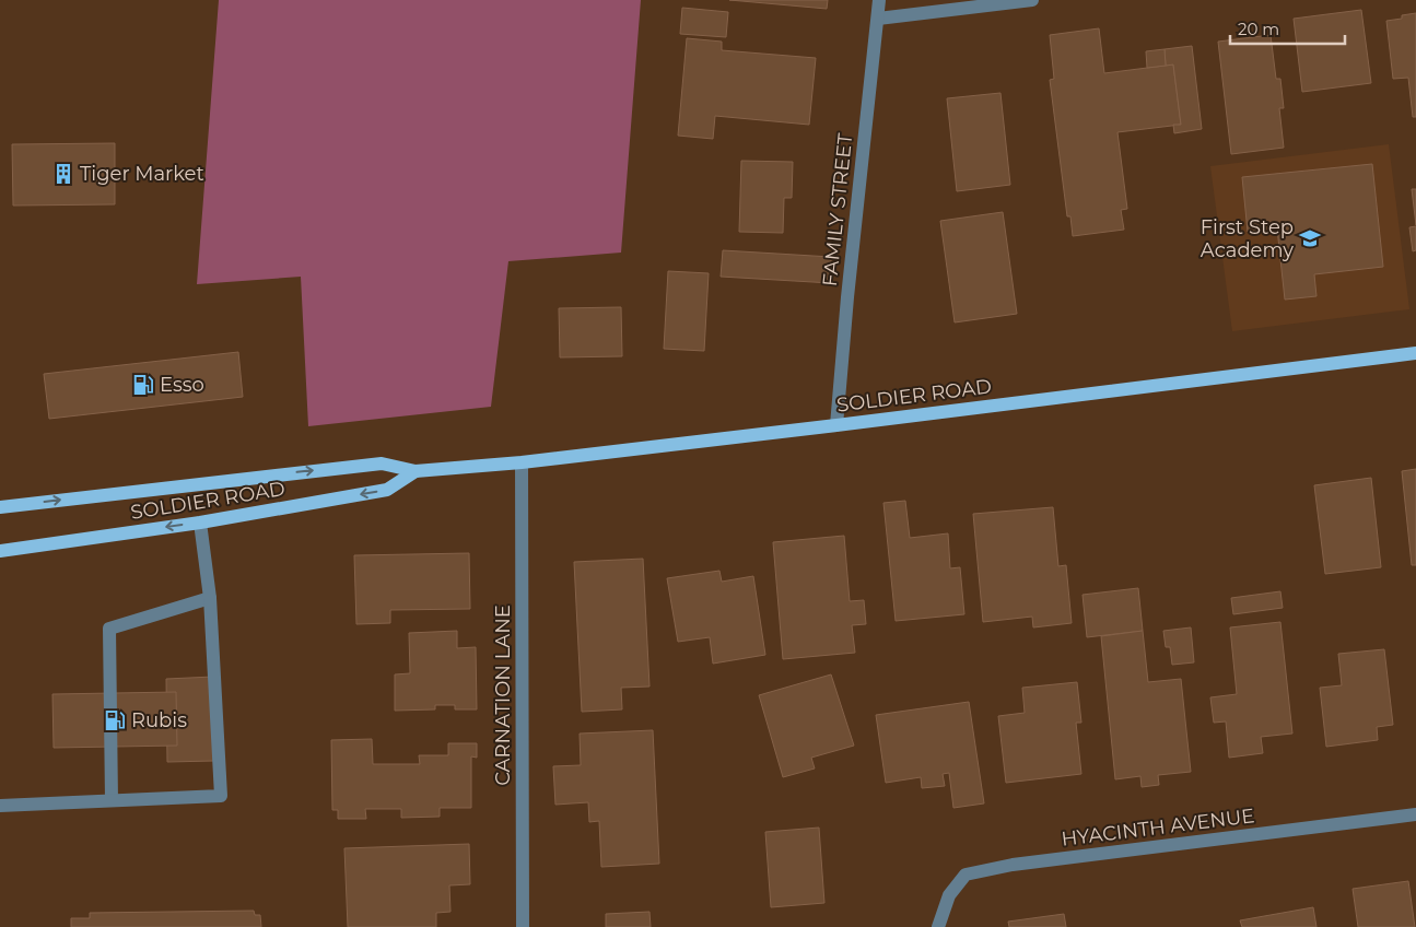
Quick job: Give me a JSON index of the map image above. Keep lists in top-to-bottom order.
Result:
{
  "streets": {
    "main road": ["SOLDIER ROAD"],
    "street": ["FAMILY STREET", "CARNATION LANE", "HYACINTH AVENUE"]
  },
  "crossings": [
    ["FAMILY STREET", "SOLDIER ROAD"],
    ["SOLDIER ROAD", "CARNATION LANE"]
  ],
  "places": {
    "building": ["Tiger Market"],
    "school or university": ["First Step Academy"],
    "fuel station": ["Esso", "Rubis"]
  },
  "scale_bar": "20 m"
}
